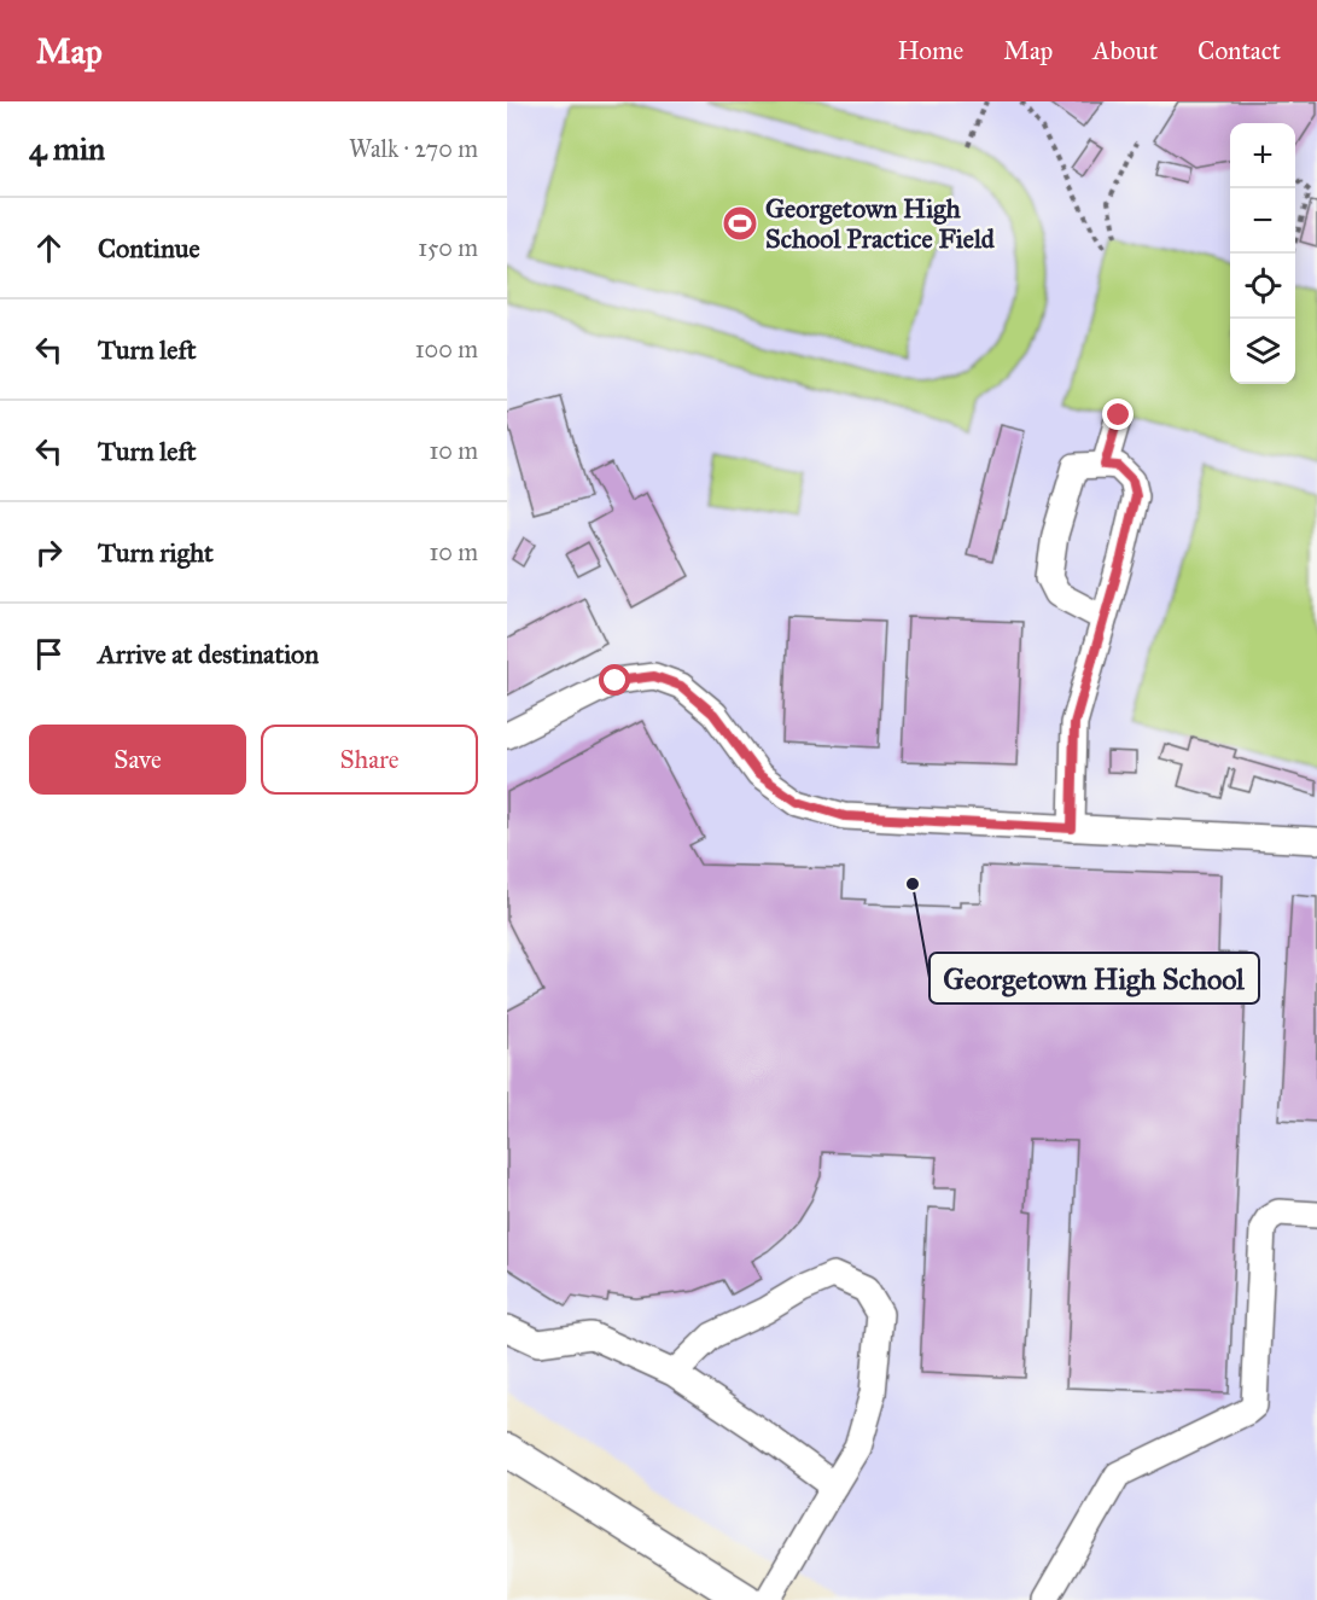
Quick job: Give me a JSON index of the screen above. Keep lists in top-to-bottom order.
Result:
{
  "places": {
    "sports": ["Georgetown High School Practice Field"],
    "other": ["Georgetown High School"]
  },
  "page": {
    "header": "Map",
    "nav": [
      "Home",
      "Map",
      "About",
      "Contact"
    ],
    "heading": ["4 min", "Walk · 270 m"],
    "map_buttons": ["+", "−"],
    "list": [
      ["Continue", "150 m"],
      ["Turn left", "100 m"],
      ["Turn left", "10 m"],
      ["Turn right", "10 m"],
      "Arrive at destination"
    ],
    "buttons": ["Save", "Share"]
  }
}
